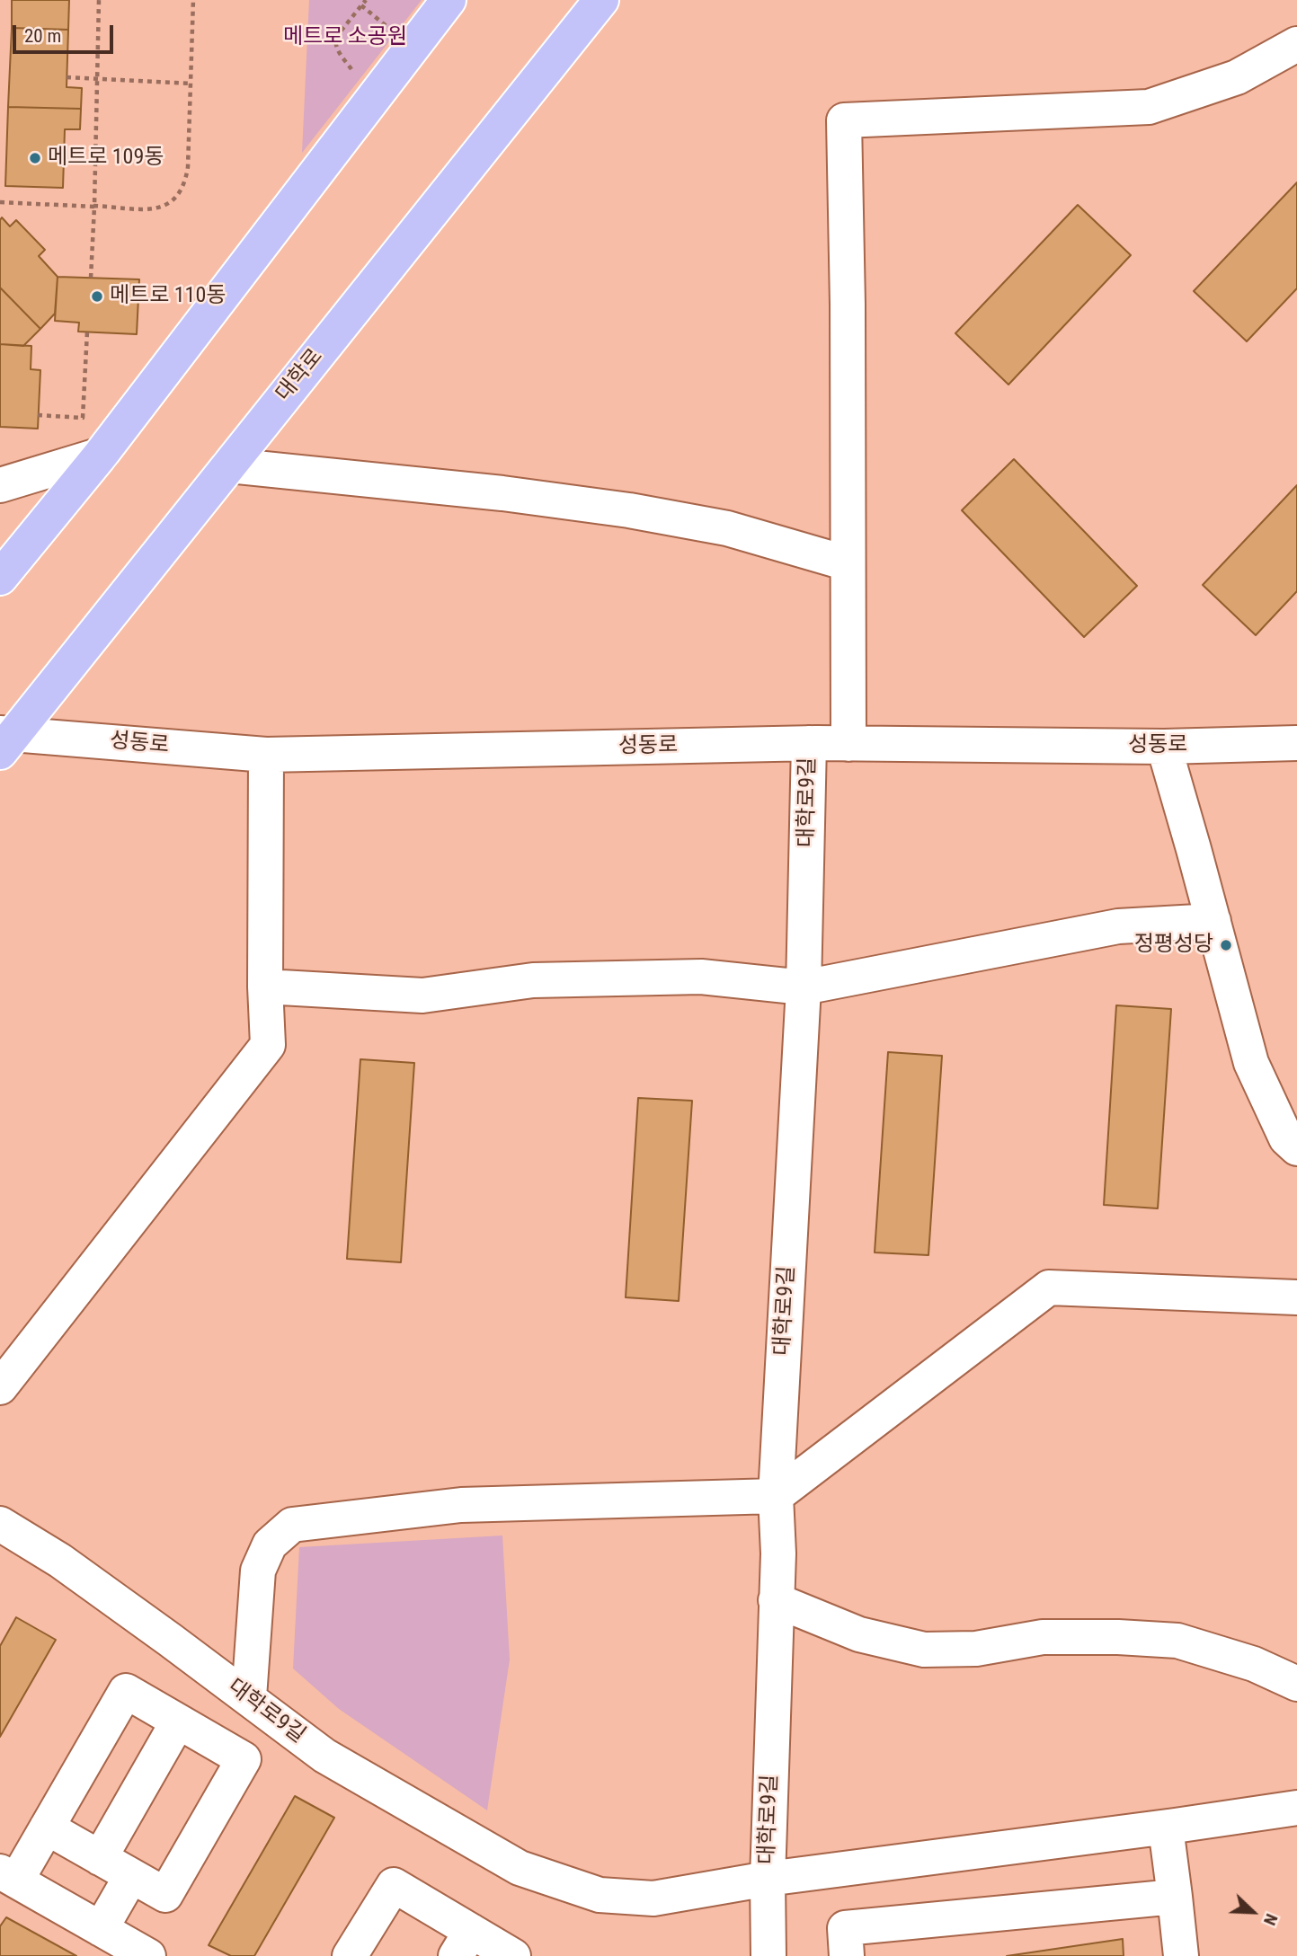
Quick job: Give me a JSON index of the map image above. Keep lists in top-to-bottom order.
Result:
{
  "streets": {
    "main road": ["대학로"],
    "street": ["성동로", "대학로9길"]
  },
  "crossings": [
    ["대학로", "성동로"],
    ["성동로", "대학로9길"]
  ],
  "parks": ["메트로 소공원"],
  "places": ["메트로 109동", "메트로 110동", "정평성당"],
  "scale_bar": "20 m",
  "north": "bottom right"
}
